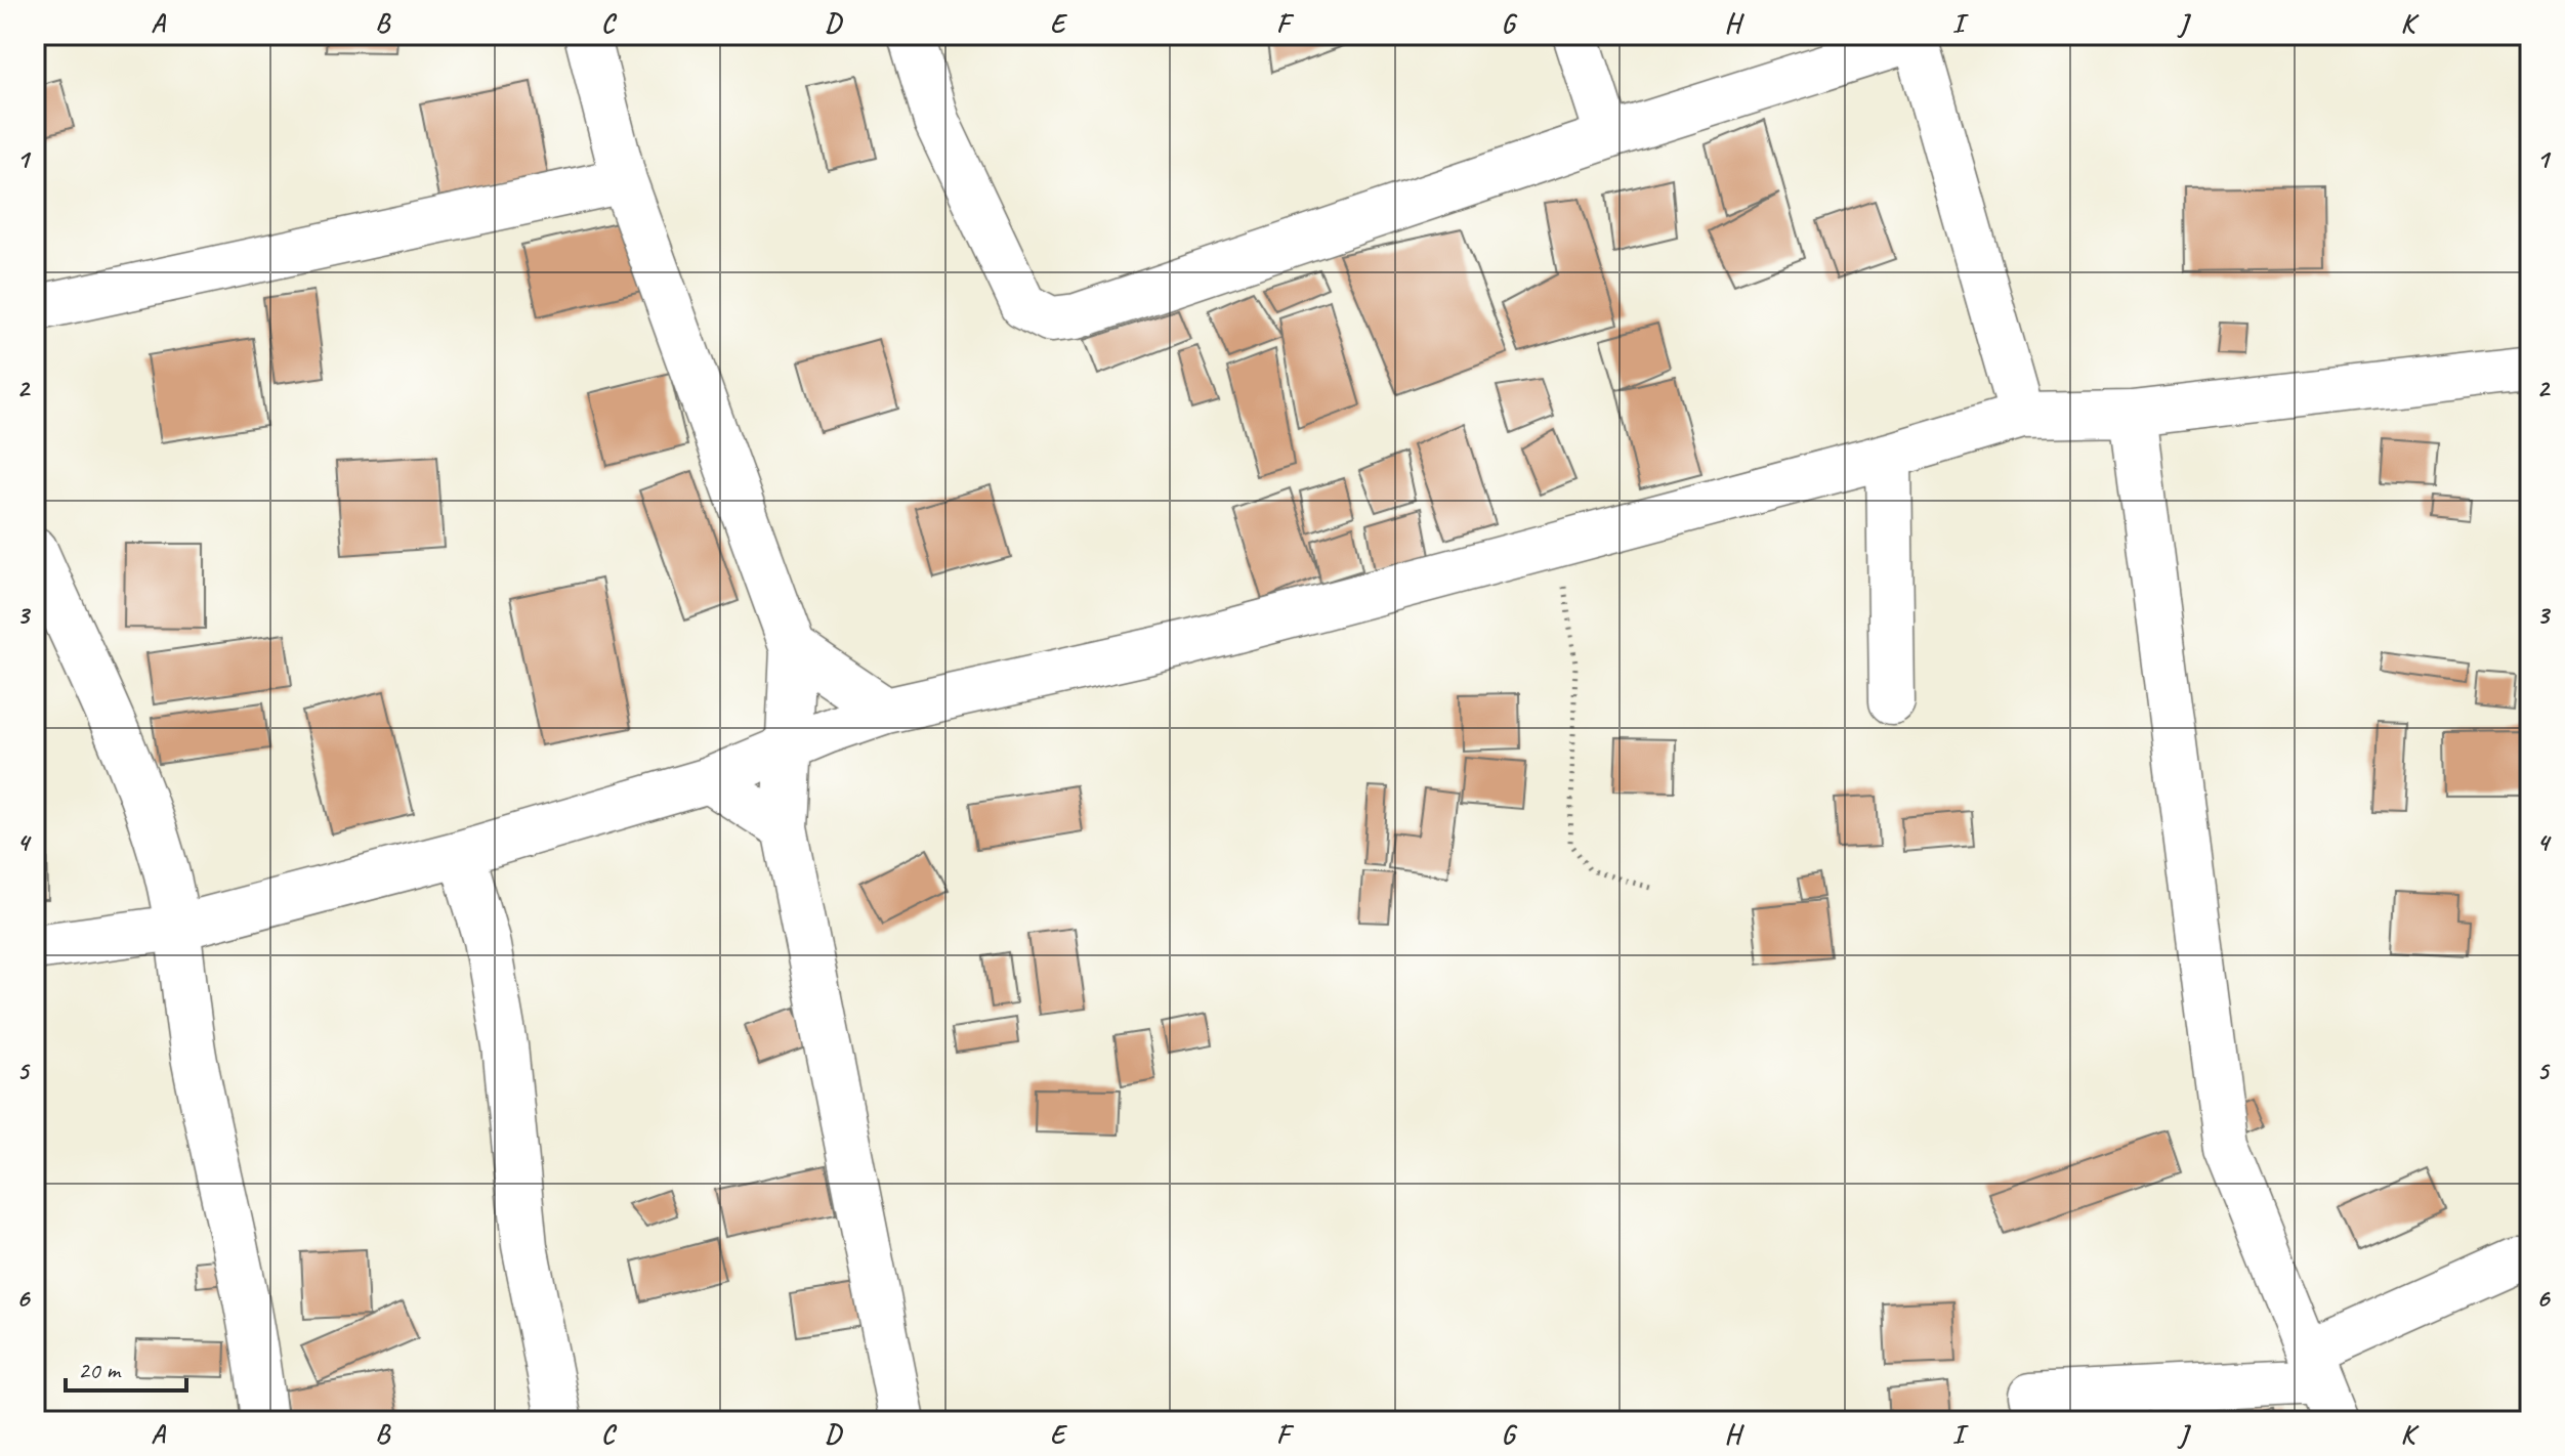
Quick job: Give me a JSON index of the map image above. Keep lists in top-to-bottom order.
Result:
{
  "scale_bar": "20 m",
  "grid": {
    "columns": [
      "A",
      "B",
      "C",
      "D",
      "E",
      "F",
      "G",
      "H",
      "I",
      "J",
      "K"
    ],
    "rows": [
      "1",
      "2",
      "3",
      "4",
      "5",
      "6"
    ]
  }
}
